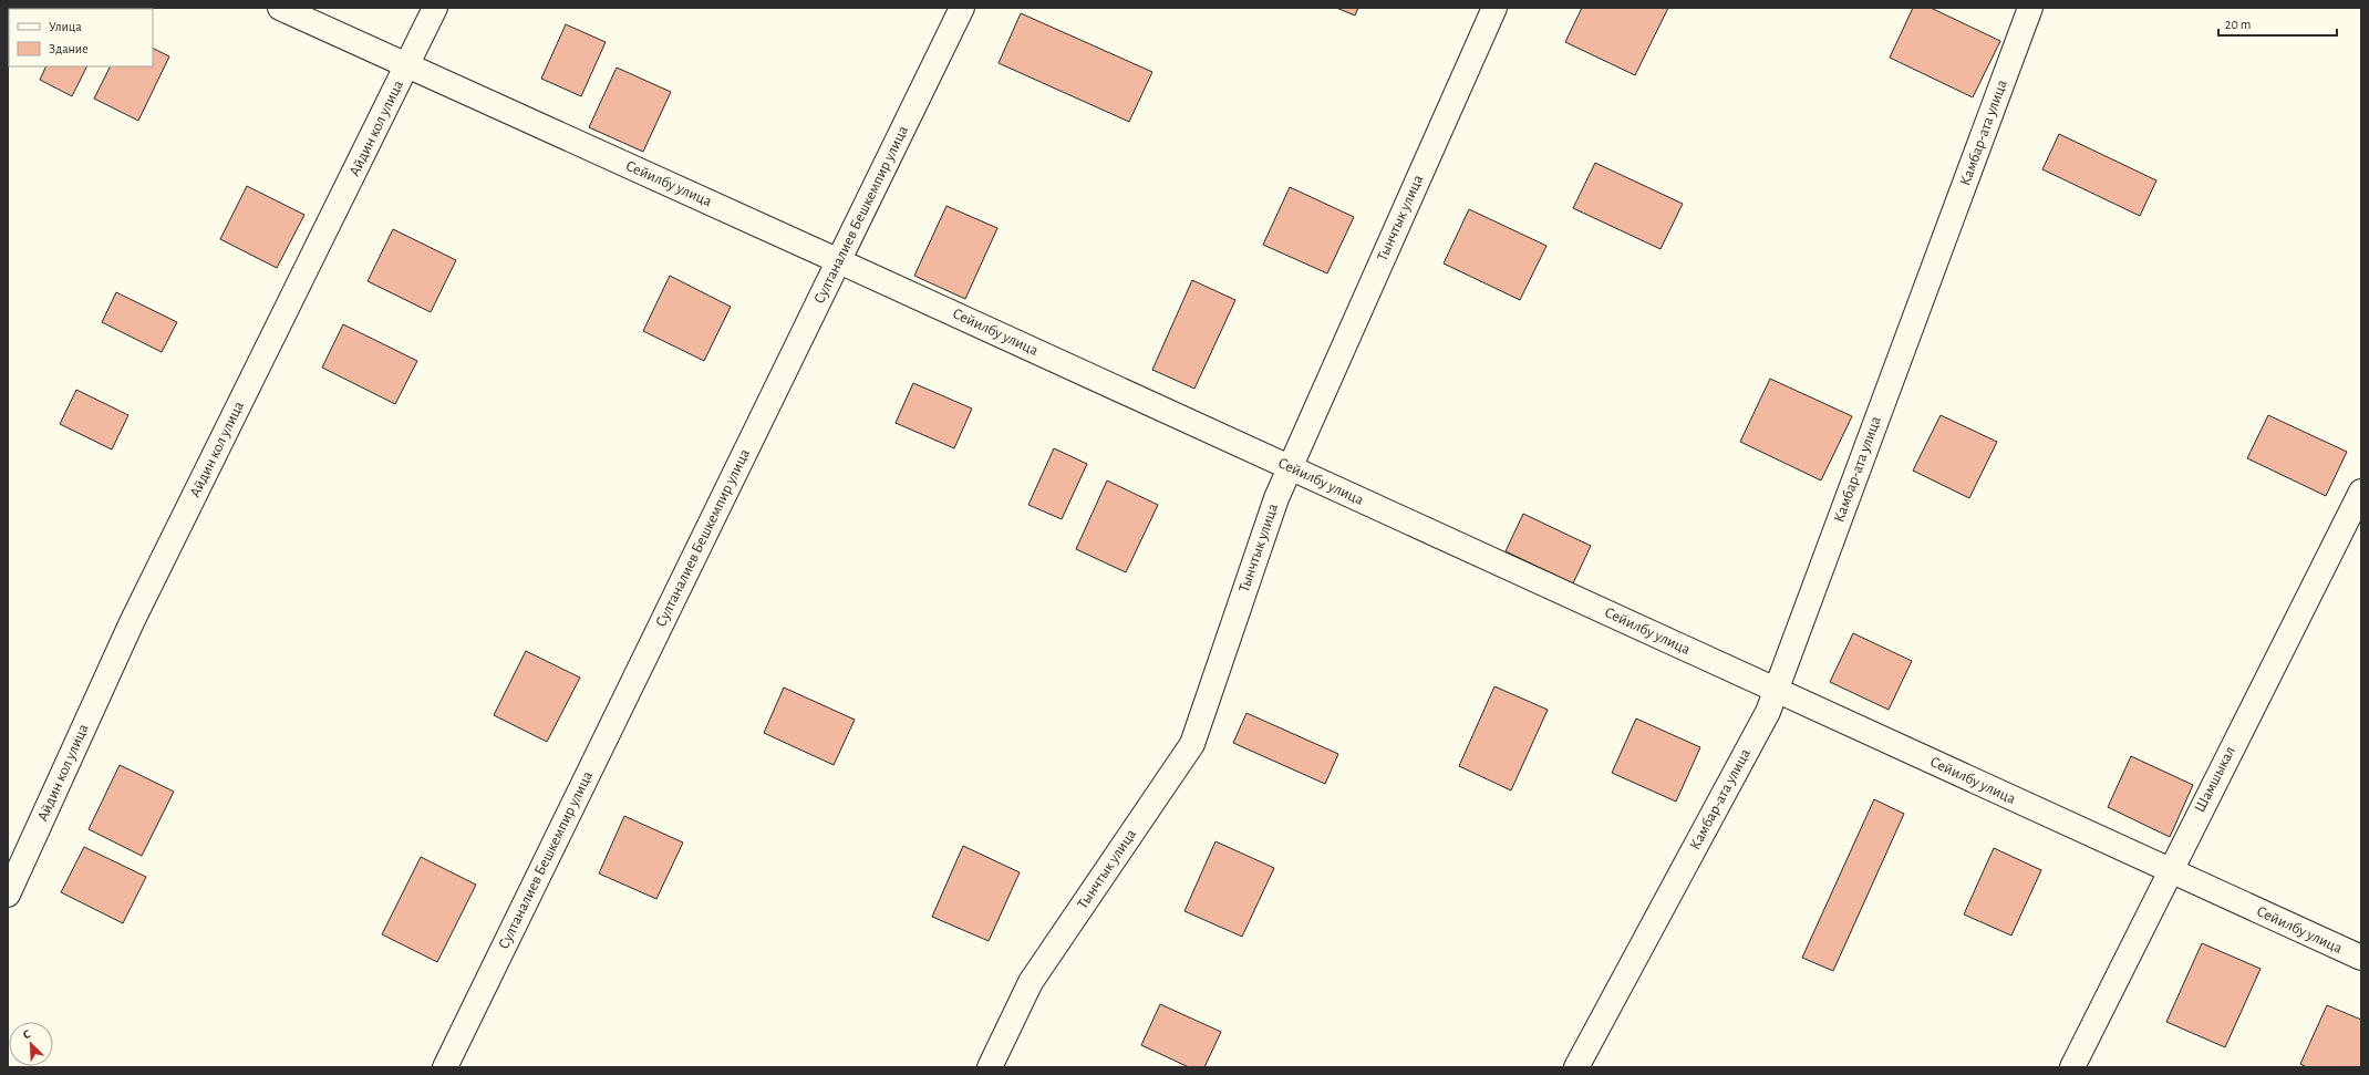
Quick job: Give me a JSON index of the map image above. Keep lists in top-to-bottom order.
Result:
{
  "streets": {
    "street": [
      "Айдин кол улица",
      "Камбар-ата улица",
      "Сейилбу улица",
      "Султаналиев Бешкемпир улица",
      "Тынчтык улица",
      "Шамшыкал"
    ]
  },
  "crossings": [
    ["Айдин кол улица", "Сейилбу улица"],
    ["Камбар-ата улица", "Сейилбу улица"],
    ["Сейилбу улица", "Султаналиев Бешкемпир улица"],
    ["Сейилбу улица", "Тынчтык улица"],
    ["Сейилбу улица", "Шамшыкал"]
  ],
  "legend": ["Улица", "Здание"],
  "scale_bar": "20 m",
  "north": "top left"
}
